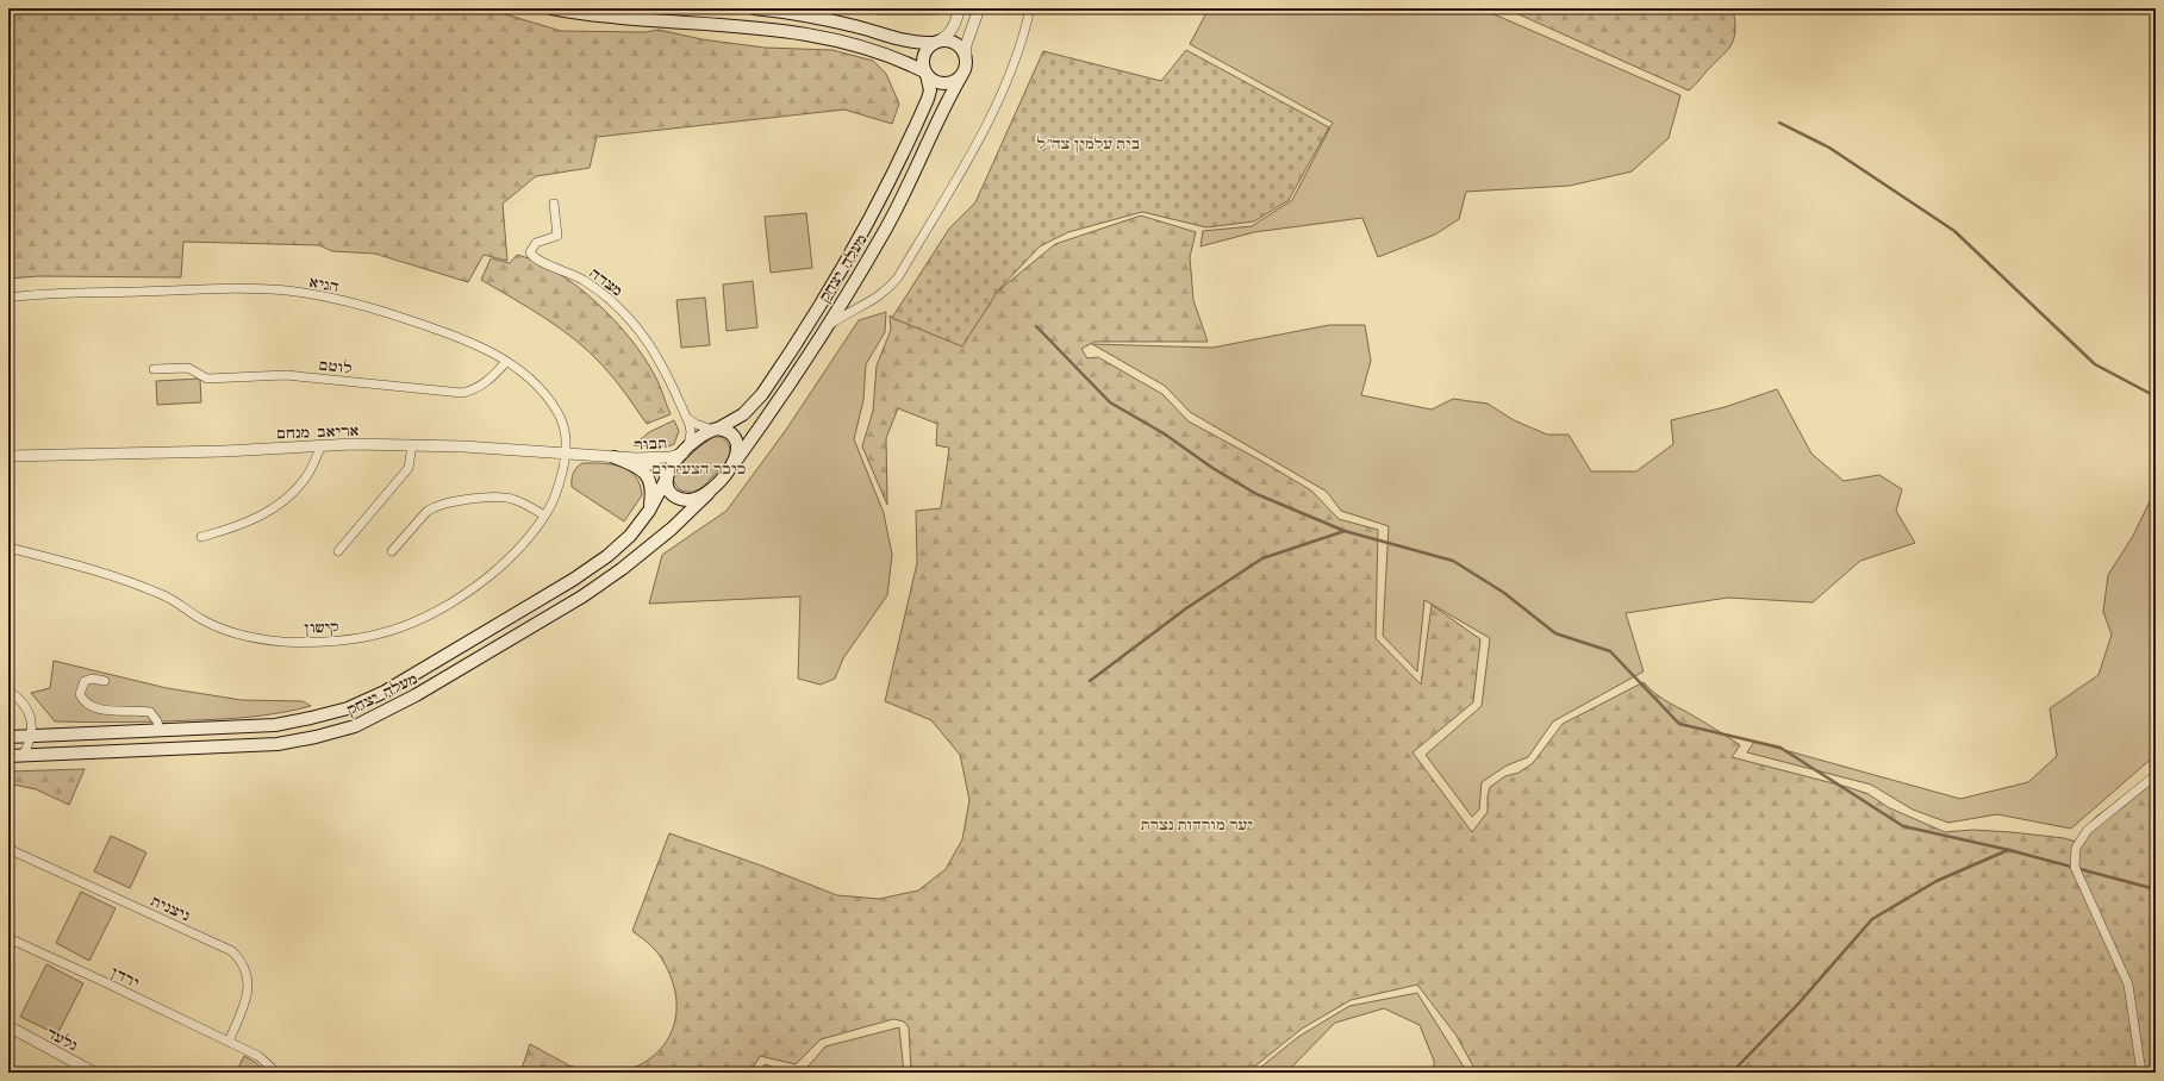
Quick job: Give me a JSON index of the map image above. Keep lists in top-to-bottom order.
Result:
{
  "streets": {
    "main road": ["מעלה יצחק"],
    "street": [
      "מצדה",
      "הגיא",
      "לוטם",
      "אריאב מנחם",
      "תבור",
      "קישון",
      "ניצנית",
      "ירדן",
      "גלעד"
    ]
  },
  "crossings": [
    ["מעלה יצחק", "מצדה"],
    ["מעלה יצחק", "תבור"],
    ["מצדה", "תבור"],
    ["הגיא", "לוטם"],
    ["הגיא", "אריאב מנחם"],
    ["הגיא", "קישון"],
    ["אריאב מנחם", "תבור"],
    ["אריאב מנחם", "קישון"],
    ["ניצנית", "ירדן"]
  ],
  "parks": ["בית עלמין צה\"ל", "כיכר הצעירים", "יער מורדות נצרת"]
}
